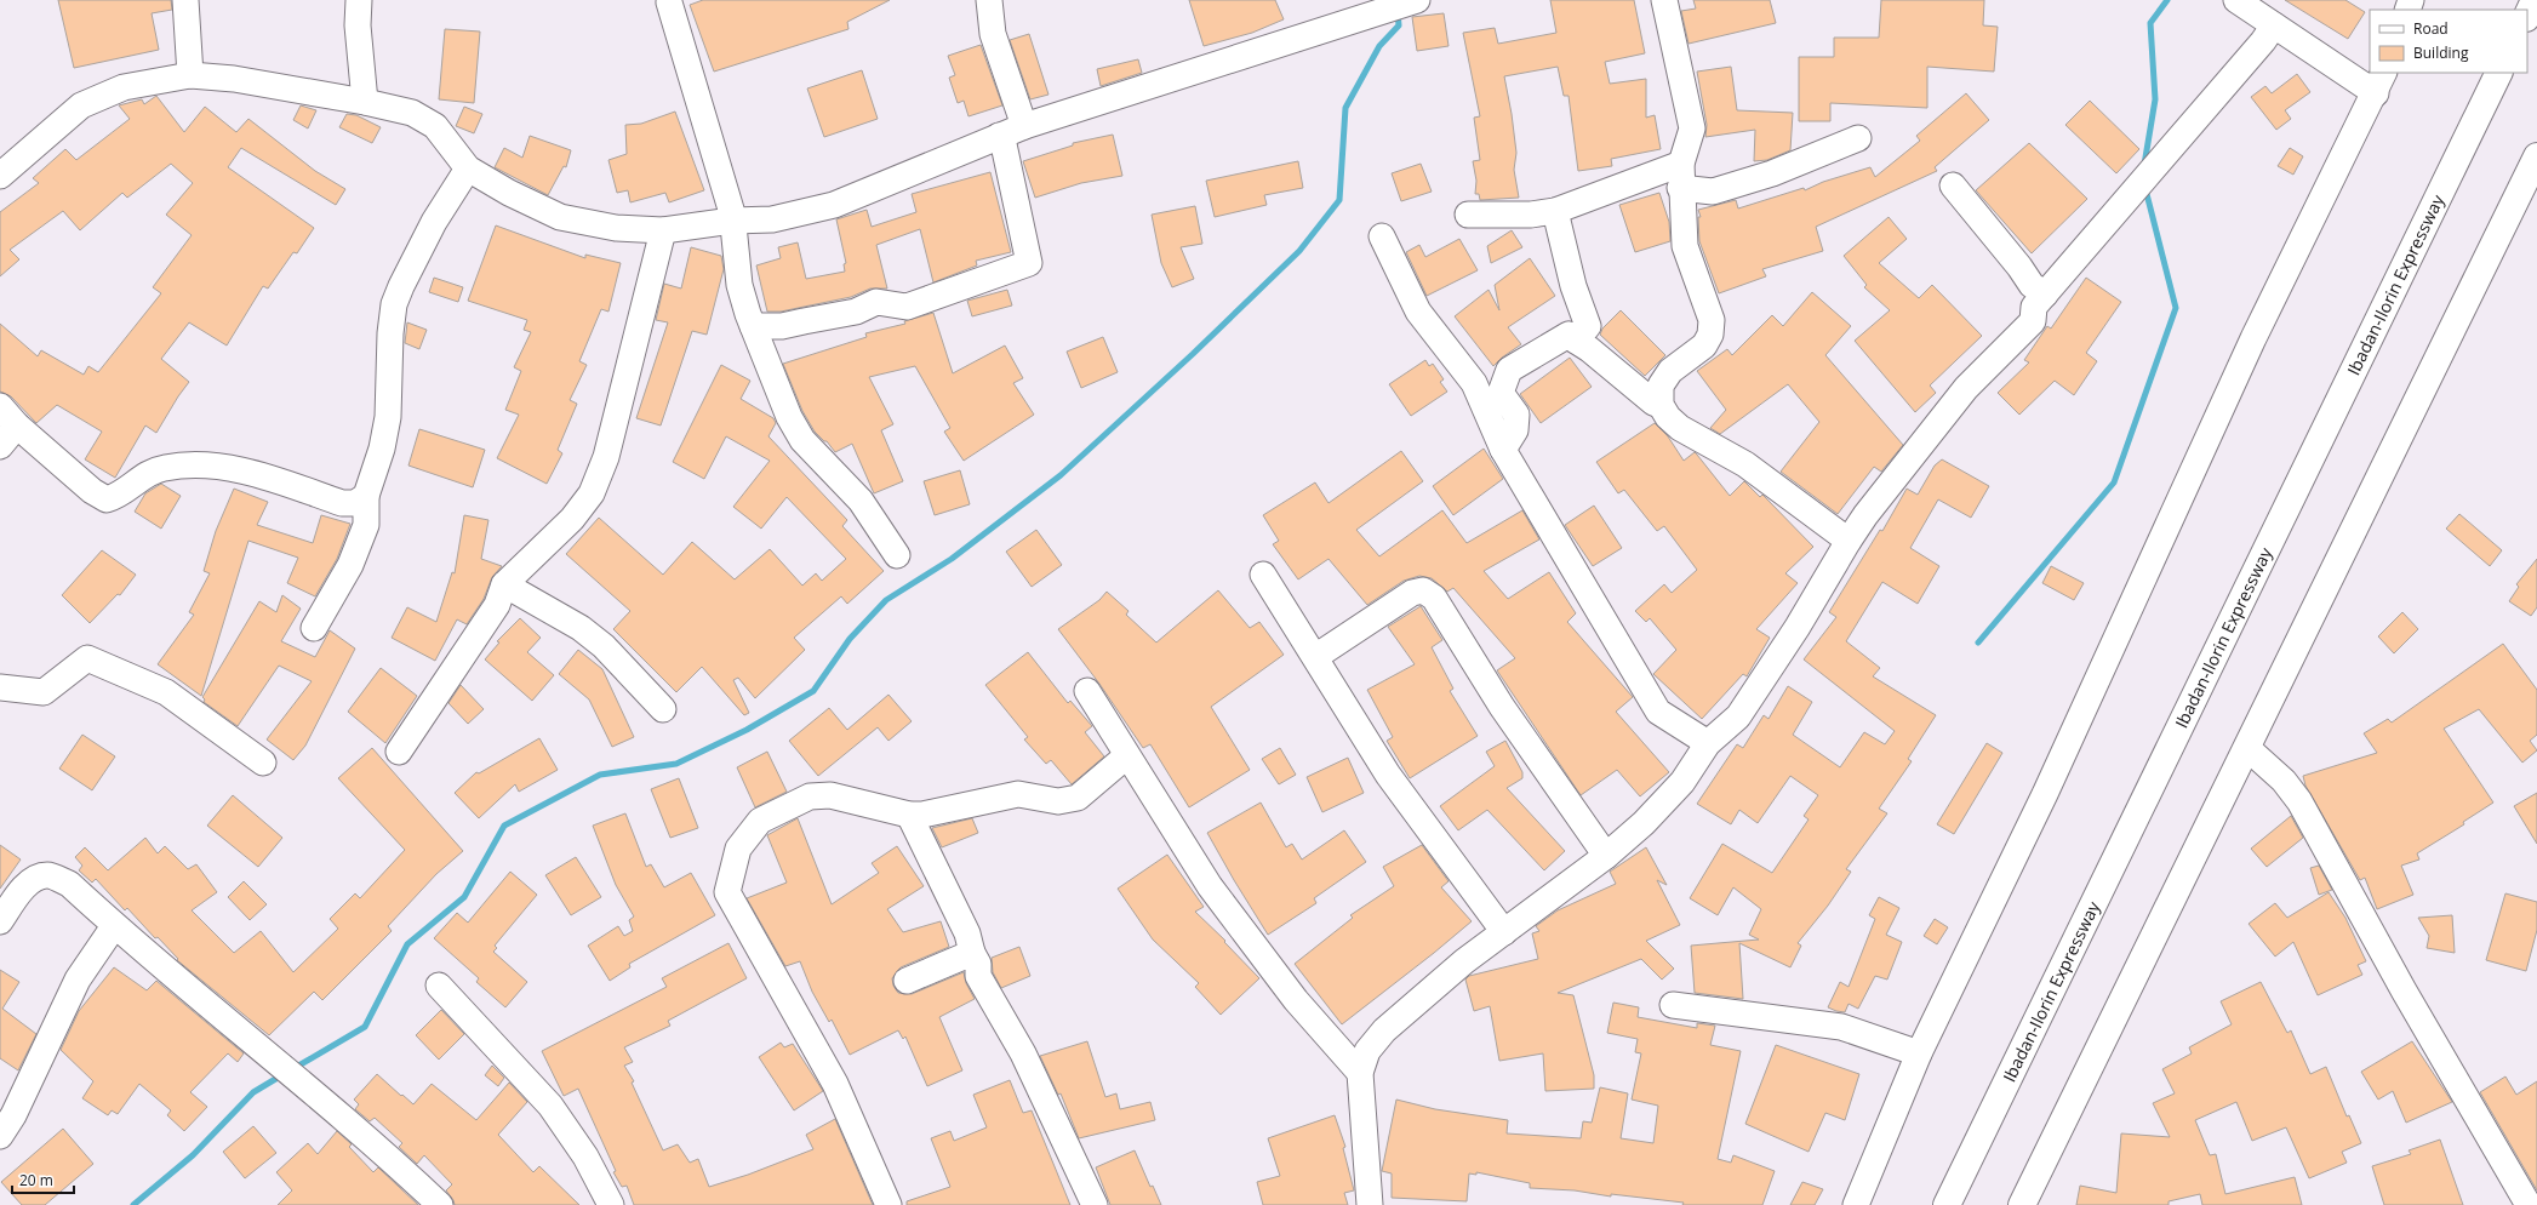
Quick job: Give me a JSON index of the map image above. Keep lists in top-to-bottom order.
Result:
{
  "streets": {
    "highway": ["Ibadan-Ilorin Expressway"]
  },
  "legend": ["Road", "Building"],
  "scale_bar": "20 m"
}
